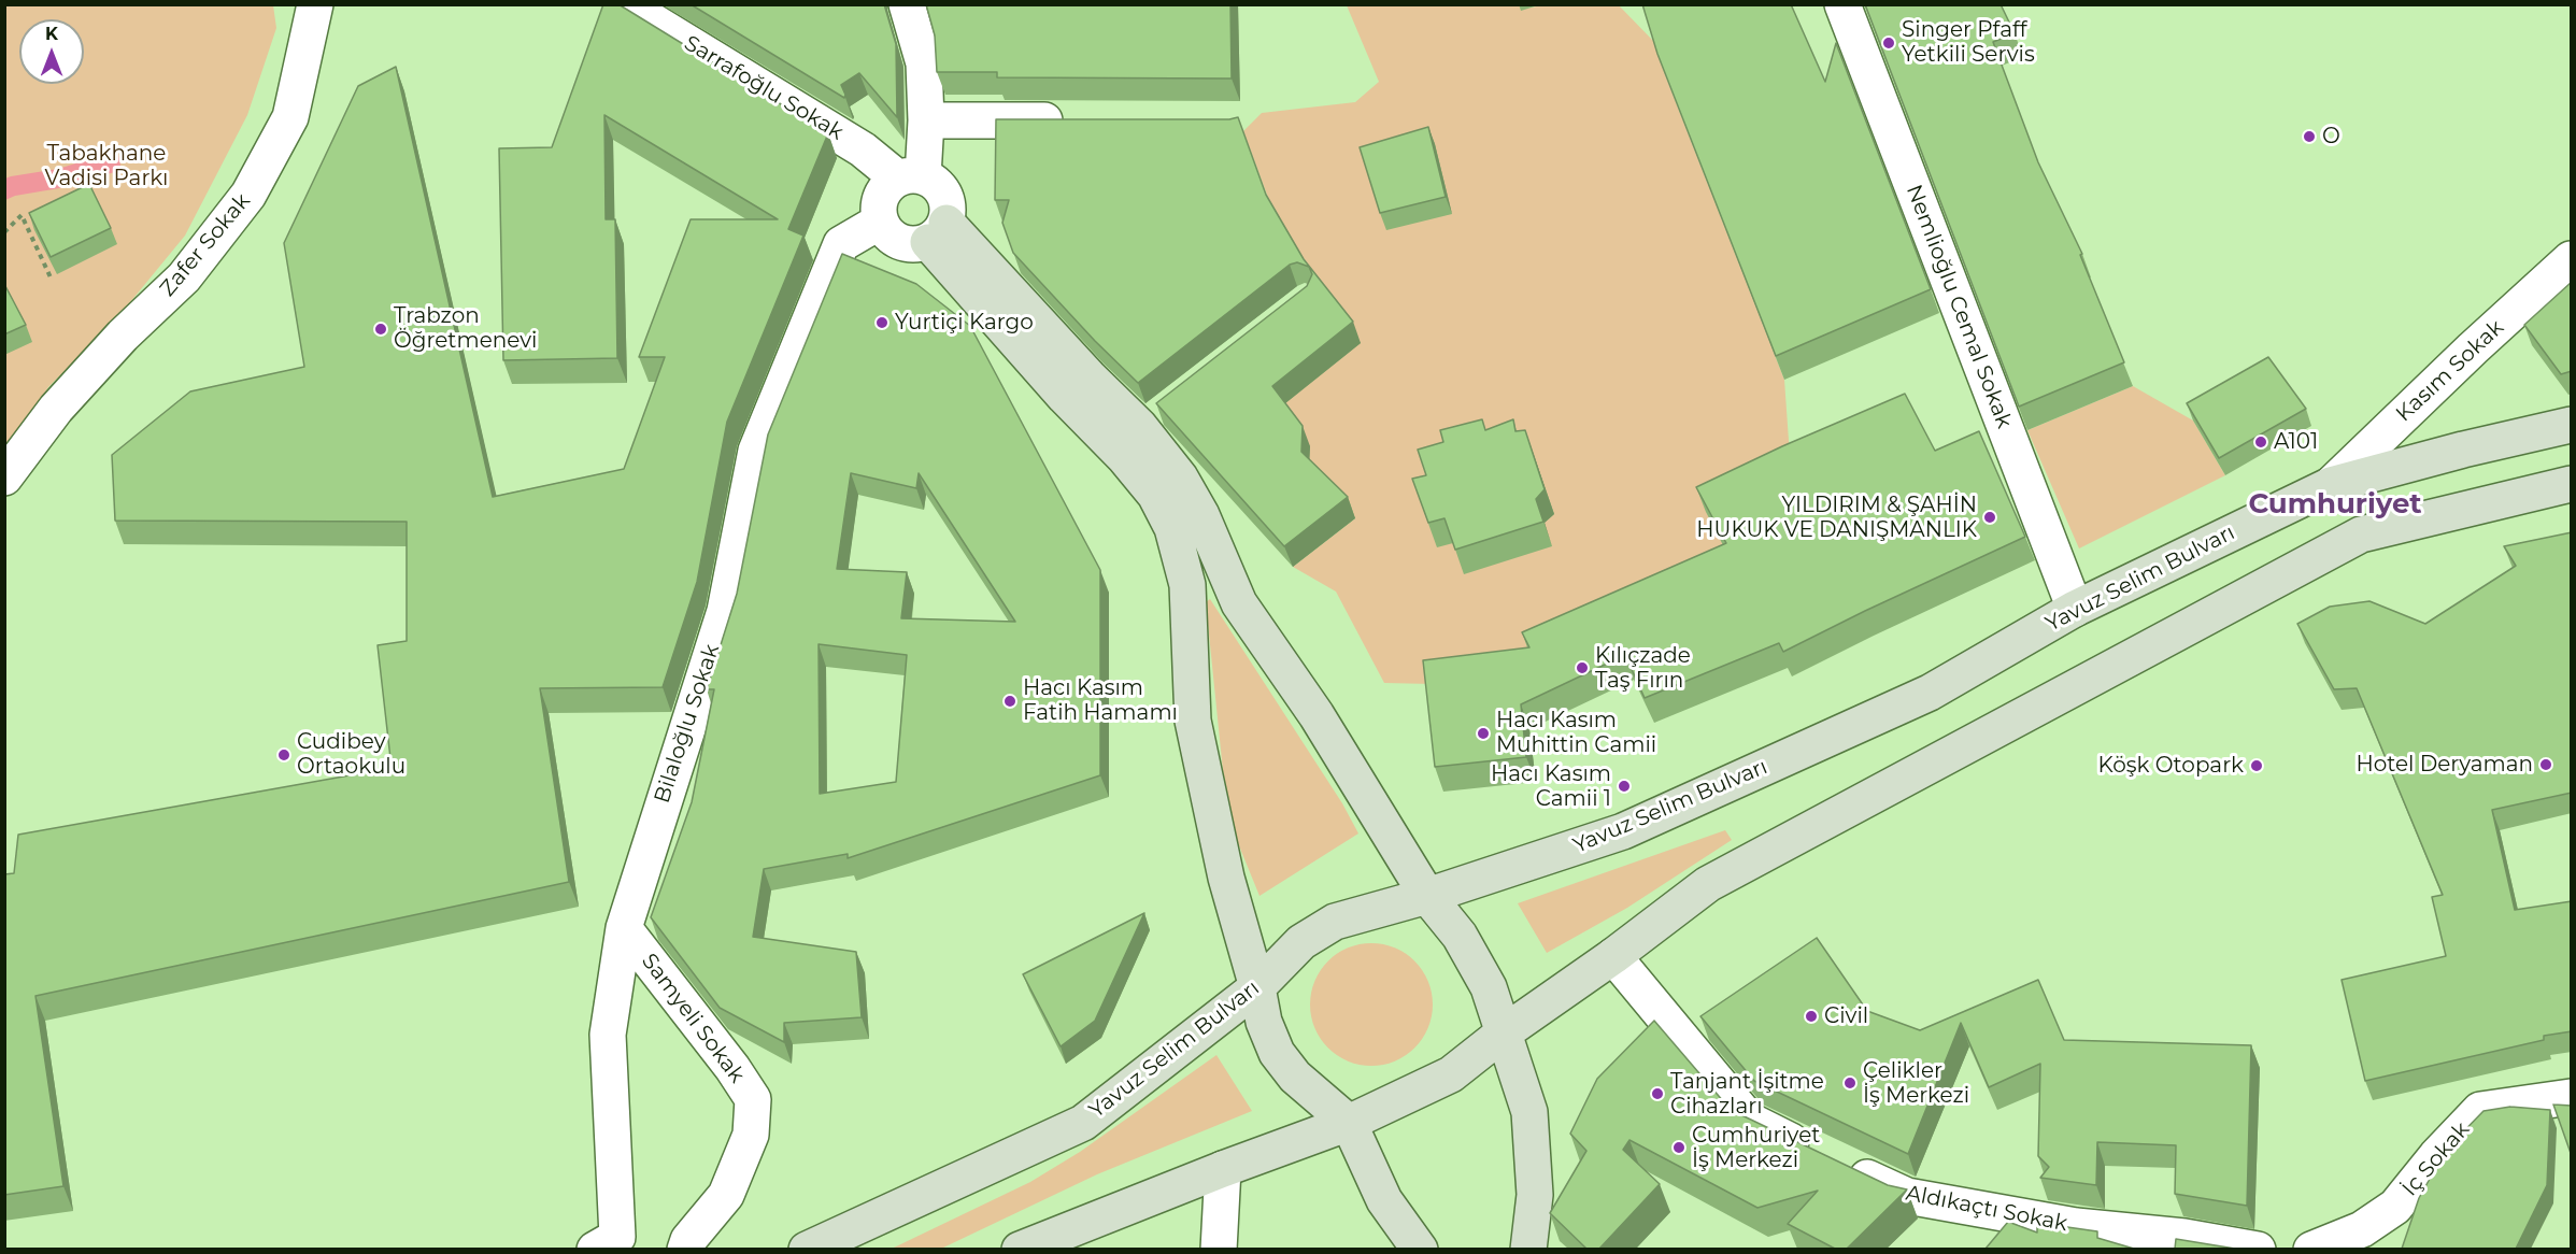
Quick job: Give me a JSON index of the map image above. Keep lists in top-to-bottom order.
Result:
{
  "streets": {
    "main road": ["Yavuz Selim Bulvarı"],
    "street": [
      "Sarrafoğlu Sokak",
      "Zafer Sokak",
      "Nemlioğlu Cemal Sokak",
      "Kasım Sokak",
      "Bilaloğlu Sokak",
      "Samyeli Sokak",
      "İç Sokak",
      "Aldıkaçtı Sokak"
    ]
  },
  "crossings": [
    ["Sarrafoğlu Sokak", "Bilaloğlu Sokak"],
    ["Nemlioğlu Cemal Sokak", "Yavuz Selim Bulvarı"],
    ["Kasım Sokak", "Yavuz Selim Bulvarı"],
    ["Bilaloğlu Sokak", "Samyeli Sokak"]
  ],
  "districts": ["Cumhuriyet"],
  "parks": ["Tabakhane Vadisi Parkı"],
  "places": [
    "Singer Pfaff Yetkili Servis",
    "O",
    "Yurtiçi Kargo",
    "Trabzon Öğretmenevi",
    "A101",
    "YILDIRIM & ŞAHİN HUKUK VE DANIŞMANLIK",
    "Kılıçzade Taş Fırın",
    "Hacı Kasım Fatih Hamamı",
    "Hacı Kasım Muhittin Camii",
    "Cudibey Ortaokulu",
    "Hotel Deryaman",
    "Köşk Otopark",
    "Hacı Kasım Camii 1",
    "Civil",
    "Çelikler İş Merkezi",
    "Tanjant İşitme Cihazları",
    "Cumhuriyet İş Merkezi"
  ],
  "north": "top"
}
